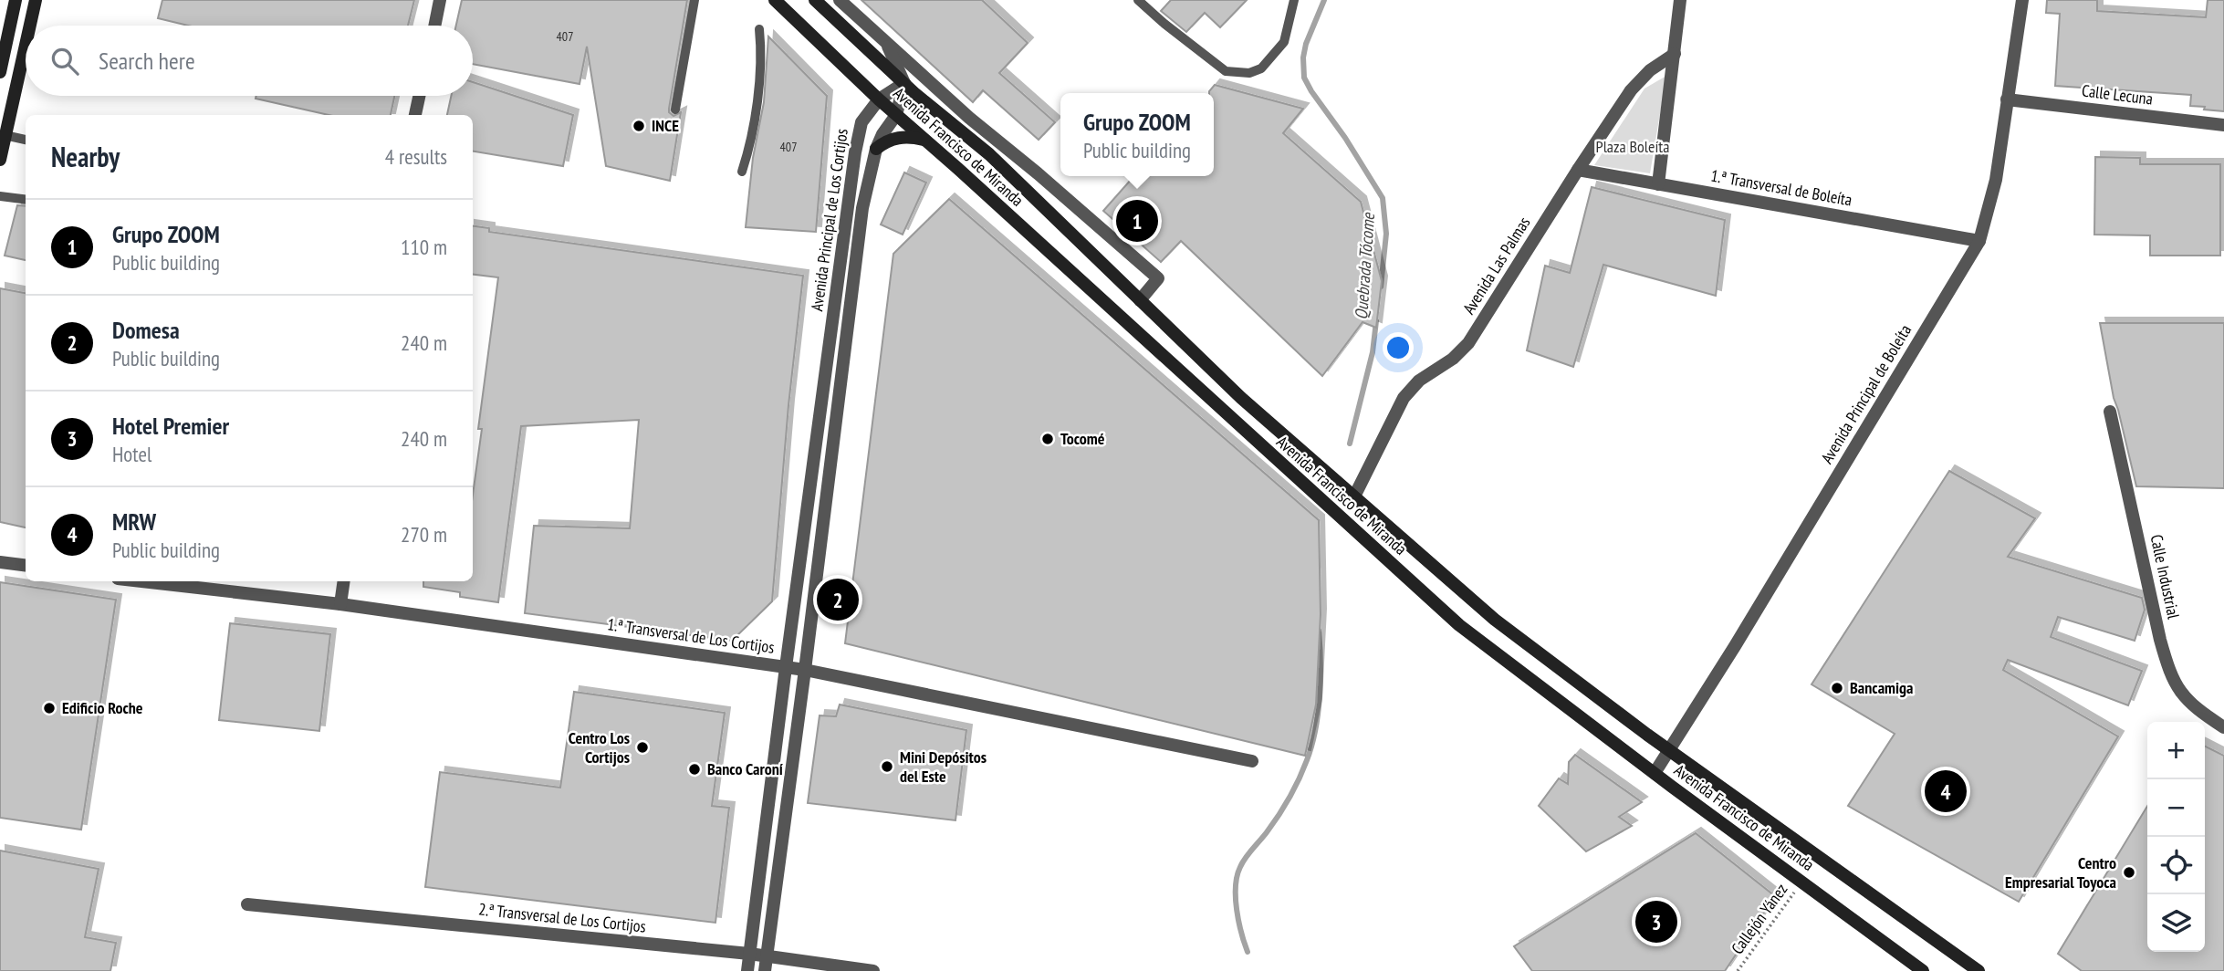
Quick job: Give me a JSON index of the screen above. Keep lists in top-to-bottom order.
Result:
{
  "streets": {
    "main road": ["Avenida Francisco de Miranda"],
    "street": [
      "Calle Lecuna",
      "1.ª Transversal de Boleíta",
      "Avenida Principal de Los Cortijos",
      "Avenida Las Palmas",
      "Avenida Principal de Boleíta",
      "Calle Industrial",
      "1.ª Transversal de Los Cortijos",
      "2.ª Transversal de Los Cortijos"
    ],
    "path": ["Callejón Yánez"]
  },
  "crossings": [
    ["Calle Lecuna", "Avenida Principal de Boleíta"],
    ["Avenida Francisco de Miranda", "Avenida Principal de Los Cortijos"],
    ["Avenida Francisco de Miranda", "Avenida Las Palmas"],
    ["Avenida Francisco de Miranda", "Avenida Principal de Boleíta"],
    ["Avenida Francisco de Miranda", "Callejón Yánez"],
    ["1.ª Transversal de Boleíta", "Avenida Las Palmas"],
    ["1.ª Transversal de Boleíta", "Avenida Principal de Boleíta"],
    ["Avenida Principal de Los Cortijos", "1.ª Transversal de Los Cortijos"],
    ["Avenida Principal de Los Cortijos", "2.ª Transversal de Los Cortijos"]
  ],
  "water": ["Quebrada Tócome"],
  "parks": ["Plaza Boleíta"],
  "places": [
    "INCE",
    "Tocomé",
    "Bancamiga",
    "Edificio Roche",
    "Centro Los Cortijos",
    "Mini Depósitos del Este",
    "Banco Caroní",
    "Centro Empresarial Toyoca"
  ],
  "house_numbers": ["407", "407"],
  "page": {
    "search": "Search here",
    "popup": ["Grupo ZOOM", "Public building"],
    "heading": ["Nearby", "4 results"],
    "pins": [
      "1",
      "2",
      "4",
      "3"
    ],
    "list": [
      {
        "mark": "1",
        "name": "Grupo ZOOM",
        "note": "Public building",
        "value": "110 m"
      },
      {
        "mark": "2",
        "name": "Domesa",
        "note": "Public building",
        "value": "240 m"
      },
      {
        "mark": "3",
        "name": "Hotel Premier",
        "note": "Hotel",
        "value": "240 m"
      },
      {
        "mark": "4",
        "name": "MRW",
        "note": "Public building",
        "value": "270 m"
      }
    ],
    "map_buttons": ["+", "−"]
  }
}
